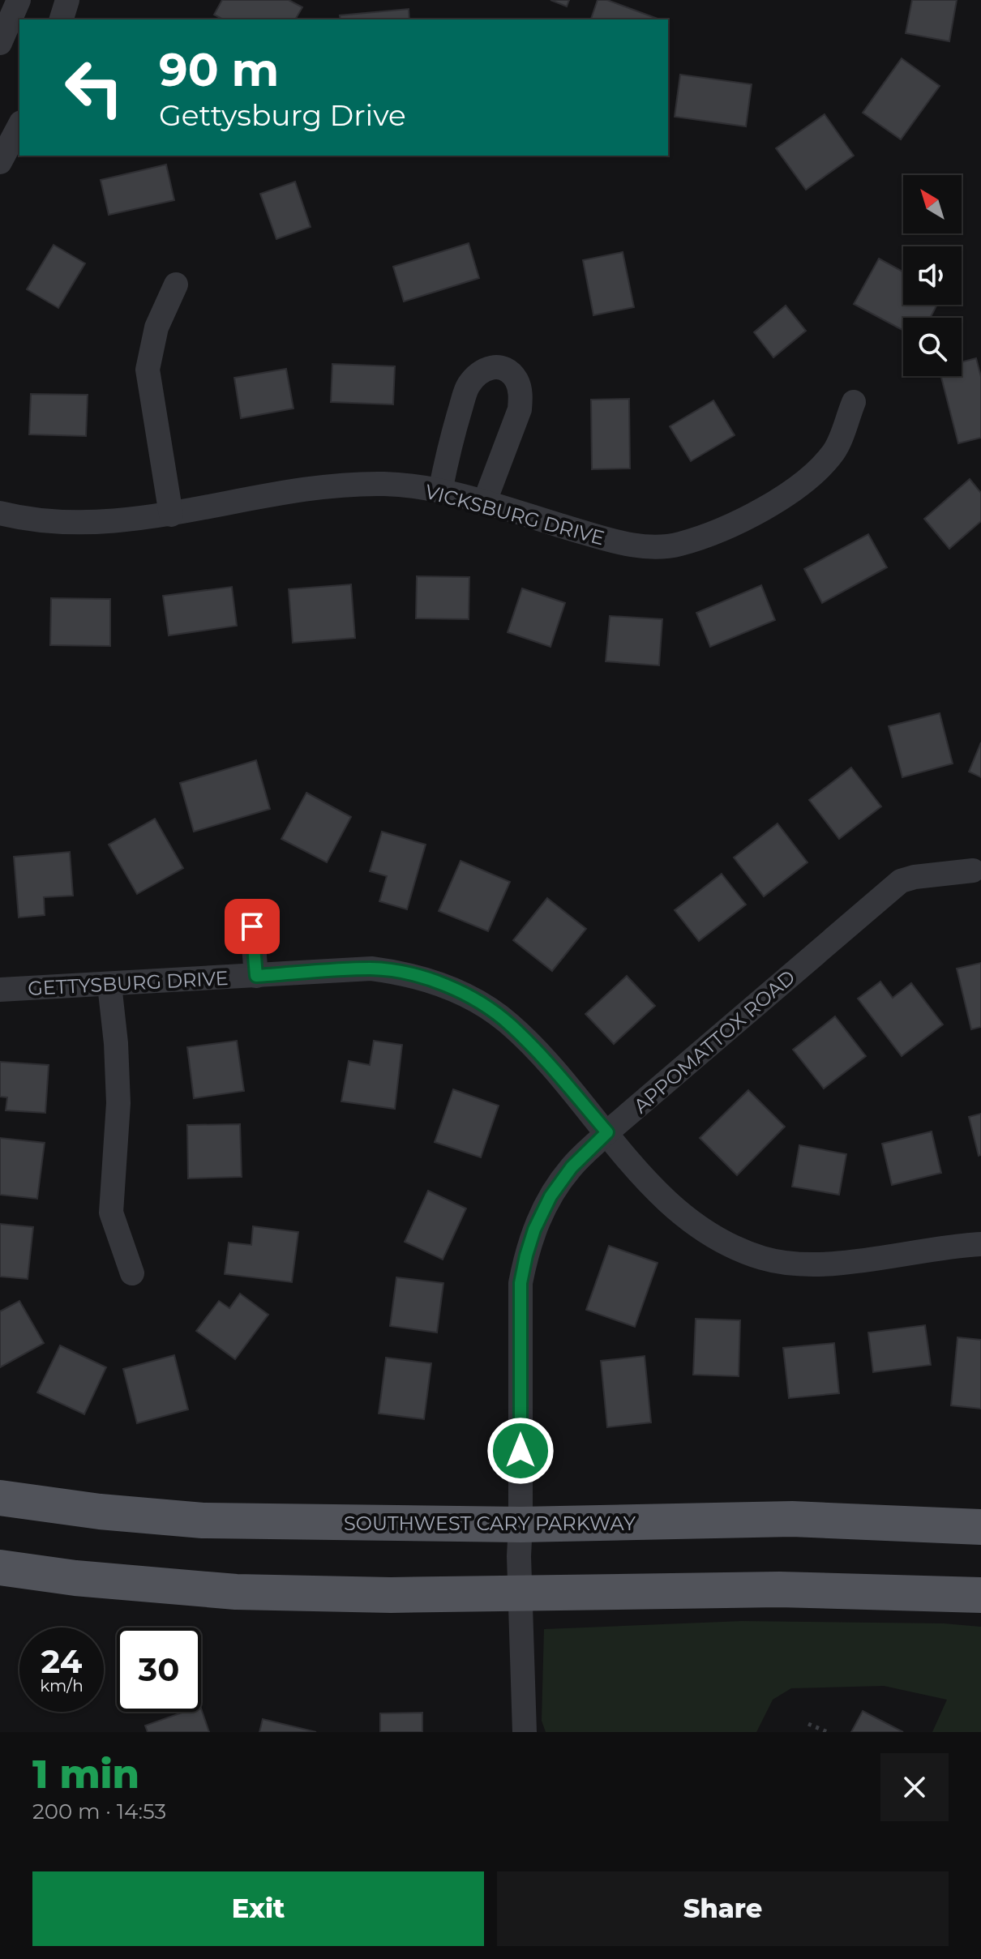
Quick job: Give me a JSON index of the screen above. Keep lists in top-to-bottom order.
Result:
{
  "streets": {
    "main road": ["SOUTHWEST CARY PARKWAY"],
    "street": ["VICKSBURG DRIVE", "GETTYSBURG DRIVE", "APPOMATTOX ROAD"]
  },
  "crossings": [
    ["GETTYSBURG DRIVE", "APPOMATTOX ROAD"],
    ["APPOMATTOX ROAD", "SOUTHWEST CARY PARKWAY"]
  ],
  "north": "top left",
  "page": {
    "turn": ["90 m", "Gettysburg Drive"],
    "speed": "24 km/h",
    "limit": "30",
    "heading": ["1 min", "200 m · 14:53"],
    "buttons": ["Exit", "Share"]
  }
}
